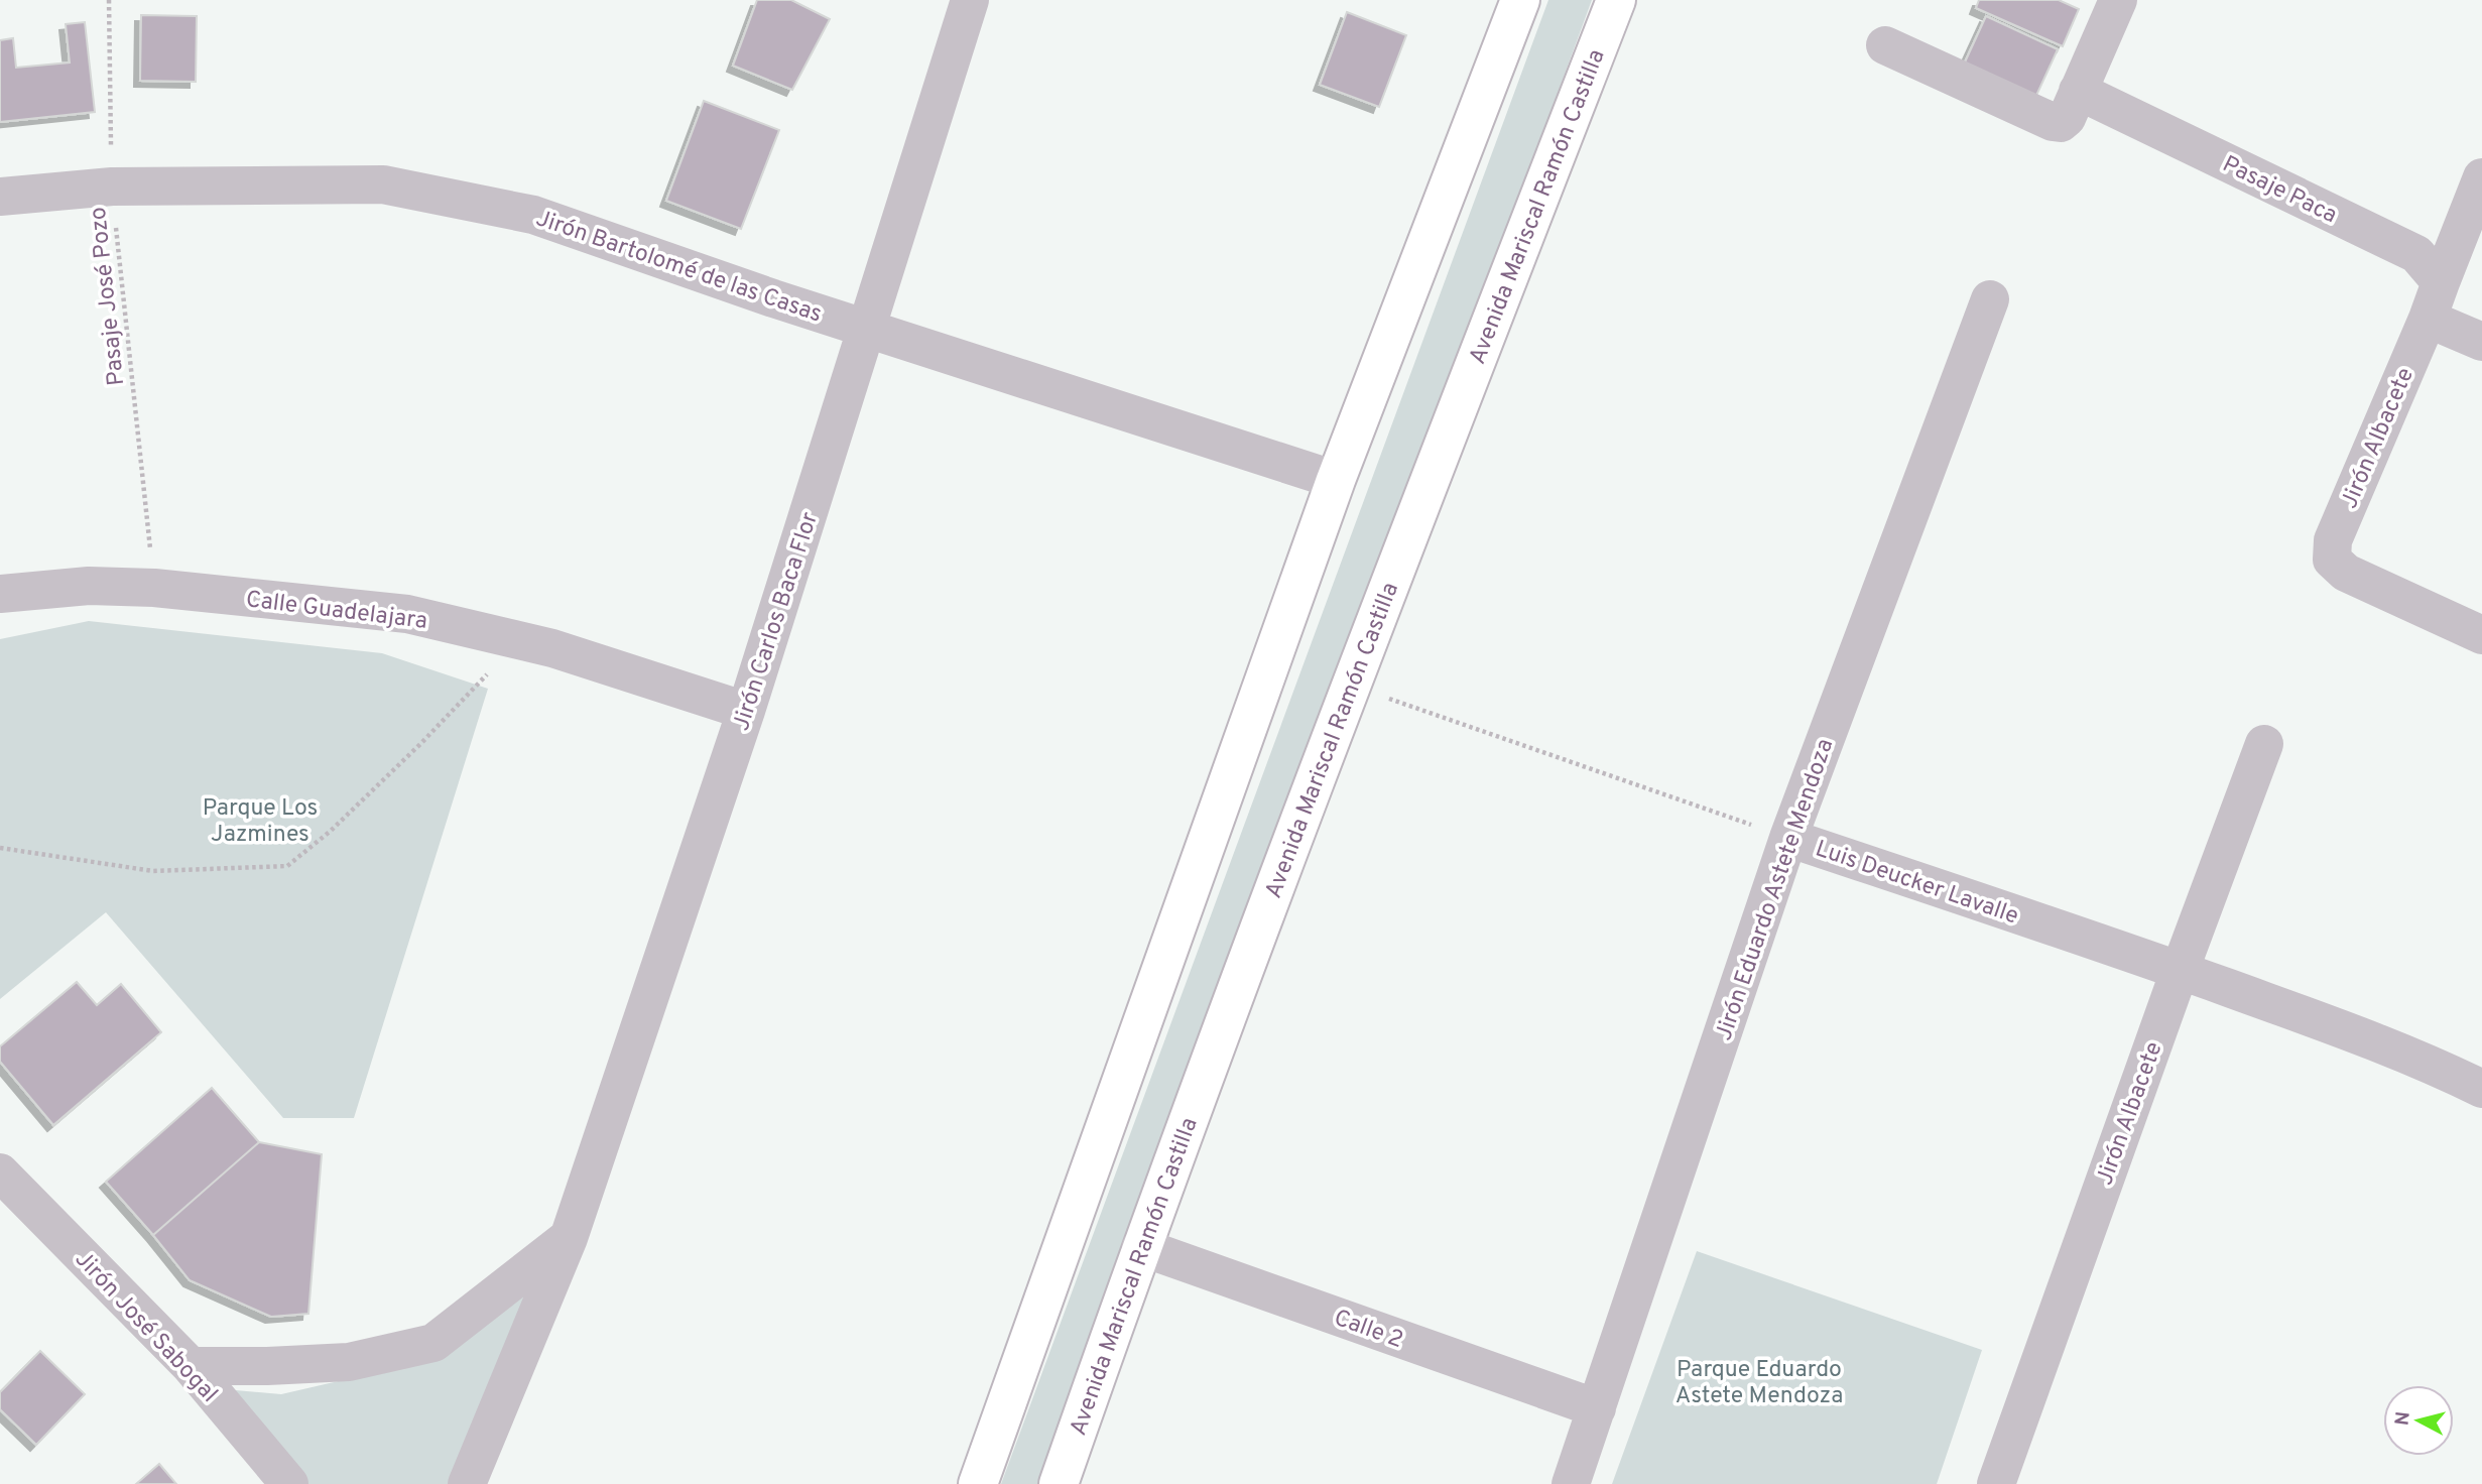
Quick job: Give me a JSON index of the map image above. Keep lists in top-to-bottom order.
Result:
{
  "streets": {
    "main road": ["Avenida Mariscal Ramón Castilla"],
    "street": [
      "Pasaje Paca",
      "Jirón Bartolomé de las Casas",
      "Jirón Albacete",
      "Calle Guadelajara",
      "Jirón Carlos Baca Flor",
      "Luis Deucker Lavalle",
      "Jirón Eduardo Astete Mendoza",
      "Jirón José Sabogal",
      "Calle 2"
    ],
    "path": ["Pasaje José Pozo"]
  },
  "crossings": [
    ["Avenida Mariscal Ramón Castilla", "Luis Deucker Lavalle"],
    ["Avenida Mariscal Ramón Castilla", "Calle 2"],
    ["Jirón Bartolomé de las Casas", "Pasaje José Pozo"],
    ["Jirón Bartolomé de las Casas", "Jirón Carlos Baca Flor"],
    ["Pasaje José Pozo", "Calle Guadelajara"],
    ["Jirón Albacete", "Luis Deucker Lavalle"],
    ["Calle Guadelajara", "Jirón Carlos Baca Flor"],
    ["Luis Deucker Lavalle", "Jirón Eduardo Astete Mendoza"],
    ["Jirón Eduardo Astete Mendoza", "Calle 2"]
  ],
  "parks": ["Parque Los Jazmines", "Parque Eduardo Astete Mendoza"],
  "north": "left"
}
